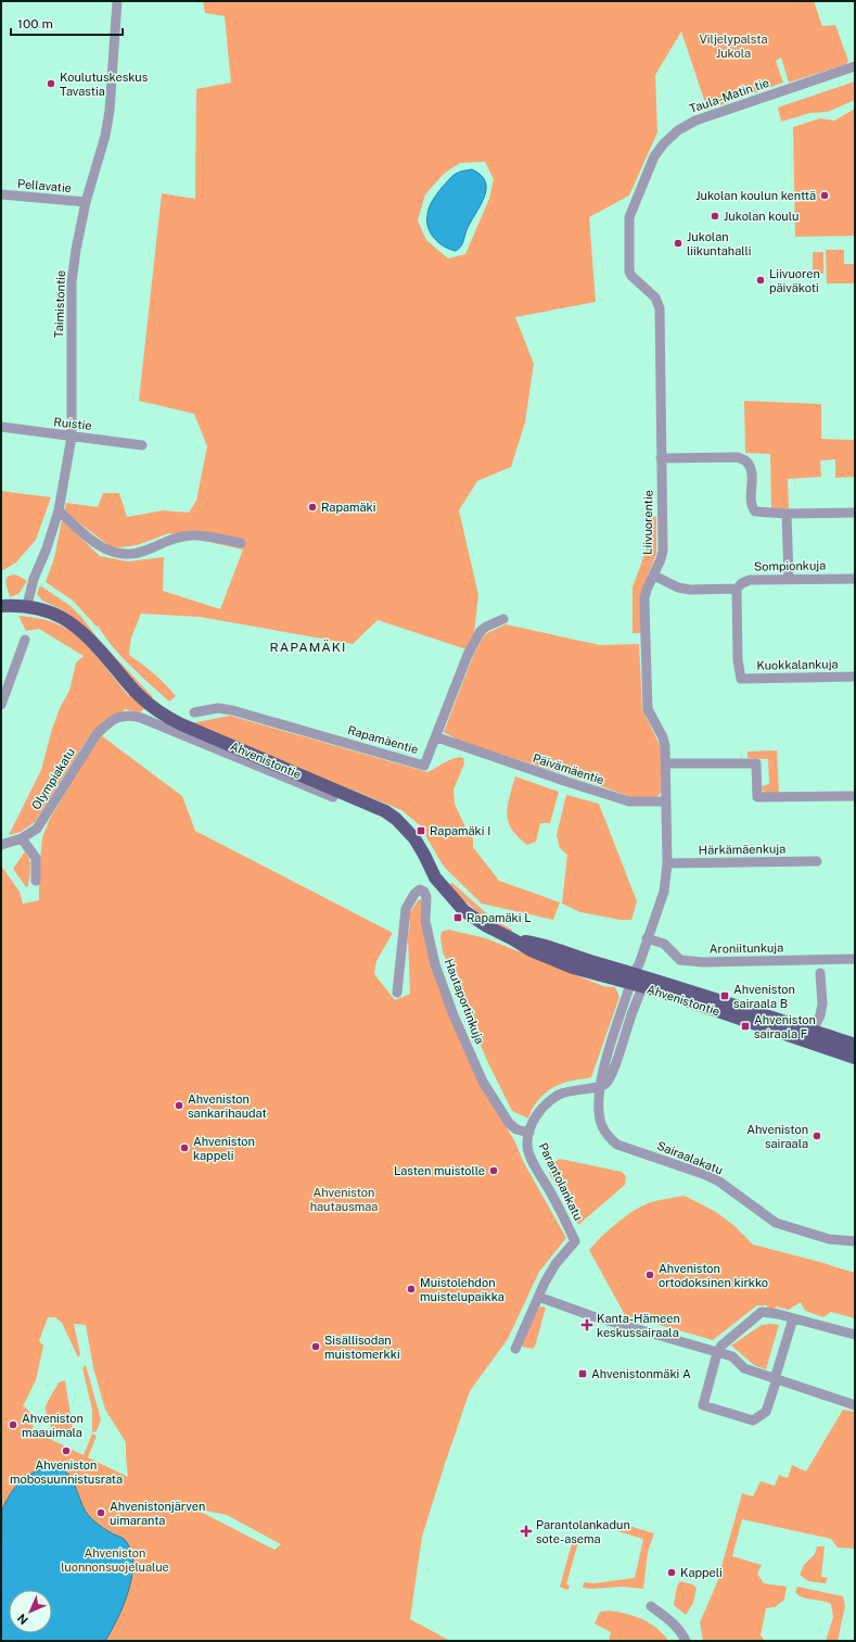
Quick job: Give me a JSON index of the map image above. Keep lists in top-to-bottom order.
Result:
{
  "streets": {
    "main road": ["Ahvenistontie"],
    "street": [
      "Taula-Matin tie",
      "Pellavatie",
      "Taimistontie",
      "Ruistie",
      "Liivuorentie",
      "Sompionkuja",
      "Kuokkalankuja",
      "Rapamäentie",
      "Päivämäentie",
      "Olympiakatu",
      "Härkämäenkuja",
      "Aroniitunkuja",
      "Hautaportinkuja",
      "Sairaalakatu",
      "Parantolankatu"
    ]
  },
  "crossings": [
    ["Taula-Matin tie", "Liivuorentie"],
    ["Pellavatie", "Taimistontie"],
    ["Taimistontie", "Ruistie"],
    ["Taimistontie", "Ahvenistontie"],
    ["Liivuorentie", "Sompionkuja"],
    ["Liivuorentie", "Ahvenistontie"],
    ["Liivuorentie", "Päivämäentie"],
    ["Liivuorentie", "Härkämäenkuja"],
    ["Liivuorentie", "Aroniitunkuja"],
    ["Sompionkuja", "Kuokkalankuja"],
    ["Rapamäentie", "Päivämäentie"],
    ["Hautaportinkuja", "Parantolankatu"]
  ],
  "districts": ["RAPAMÄKI"],
  "parks": ["Viljelypalsta Jukola", "Ahveniston hautausmaa", "Ahveniston luonnonsuojelualue"],
  "places": {
    "other": [
      "Koulutuskeskus Tavastia",
      "Jukolan koulun kenttä",
      "Jukolan koulu",
      "Jukolan liikuntahalli",
      "Liivuoren päiväkoti",
      "Rapamäki",
      "Ahveniston sankarihaudat",
      "Ahveniston sairaala",
      "Ahveniston kappeli",
      "Lasten muistolle",
      "Ahveniston ortodoksinen kirkko",
      "Muistolehdon muistelupaikka",
      "Sisällisodan muistomerkki",
      "Ahveniston maauimala",
      "Ahveniston mobosuunnistusrata",
      "Ahvenistonjärven uimaranta",
      "Kappeli"
    ],
    "transit": [
      "Rapamäki I",
      "Rapamäki L",
      "Ahveniston sairaala B",
      "Ahveniston sairaala F",
      "Ahvenistonmäki A"
    ],
    "health": ["Kanta-Hämeen keskussairaala", "Parantolankadun sote-asema"]
  },
  "scale_bar": "100 m",
  "north": "bottom left"
}
